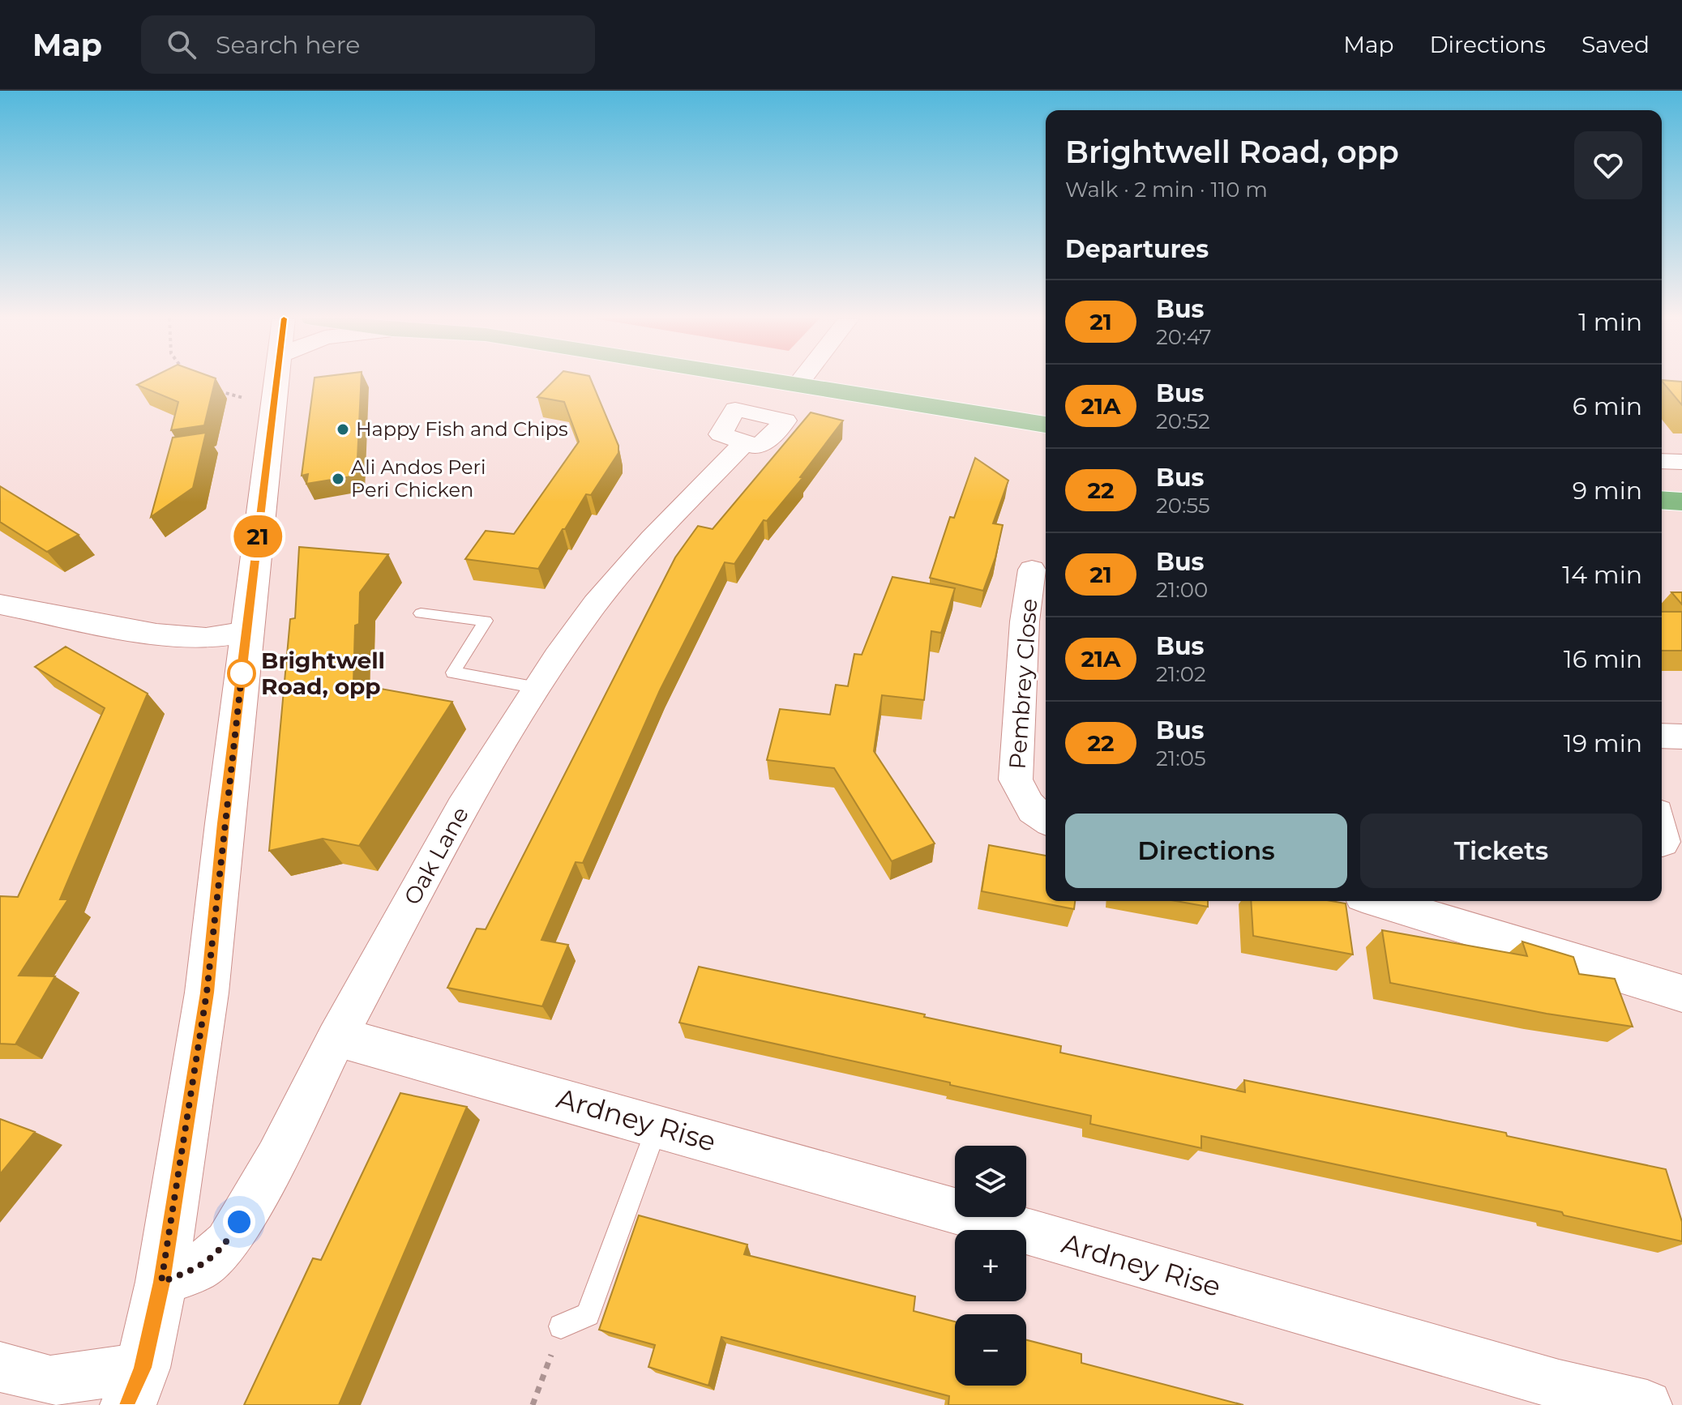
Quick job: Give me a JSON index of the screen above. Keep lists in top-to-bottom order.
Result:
{
  "streets": {
    "street": ["Pembrey Close", "Oak Lane", "Ardney Rise"]
  },
  "crossings": [
    ["Oak Lane", "Ardney Rise"]
  ],
  "places": ["Happy Fish and Chips", "Ali Andos Peri Peri Chicken", "Brightwell Road, opp"],
  "lines": ["bus line 21"],
  "page": {
    "header": "Map",
    "search": "Search here",
    "nav": ["Map", "Directions", "Saved"],
    "on_map": "21",
    "heading": [
      ["Brightwell Road, opp", "Walk · 2 min · 110 m"],
      "Departures"
    ],
    "list": [
      {
        "mark": "21",
        "name": "Bus",
        "note": "20:47",
        "value": "1 min"
      },
      {
        "mark": "21A",
        "name": "Bus",
        "note": "20:52",
        "value": "6 min"
      },
      {
        "mark": "22",
        "name": "Bus",
        "note": "20:55",
        "value": "9 min"
      },
      {
        "mark": "21",
        "name": "Bus",
        "note": "21:00",
        "value": "14 min"
      },
      {
        "mark": "21A",
        "name": "Bus",
        "note": "21:02",
        "value": "16 min"
      },
      {
        "mark": "22",
        "name": "Bus",
        "note": "21:05",
        "value": "19 min"
      }
    ],
    "buttons": ["Directions", "Tickets"],
    "map_buttons": ["+", "−"]
  }
}
